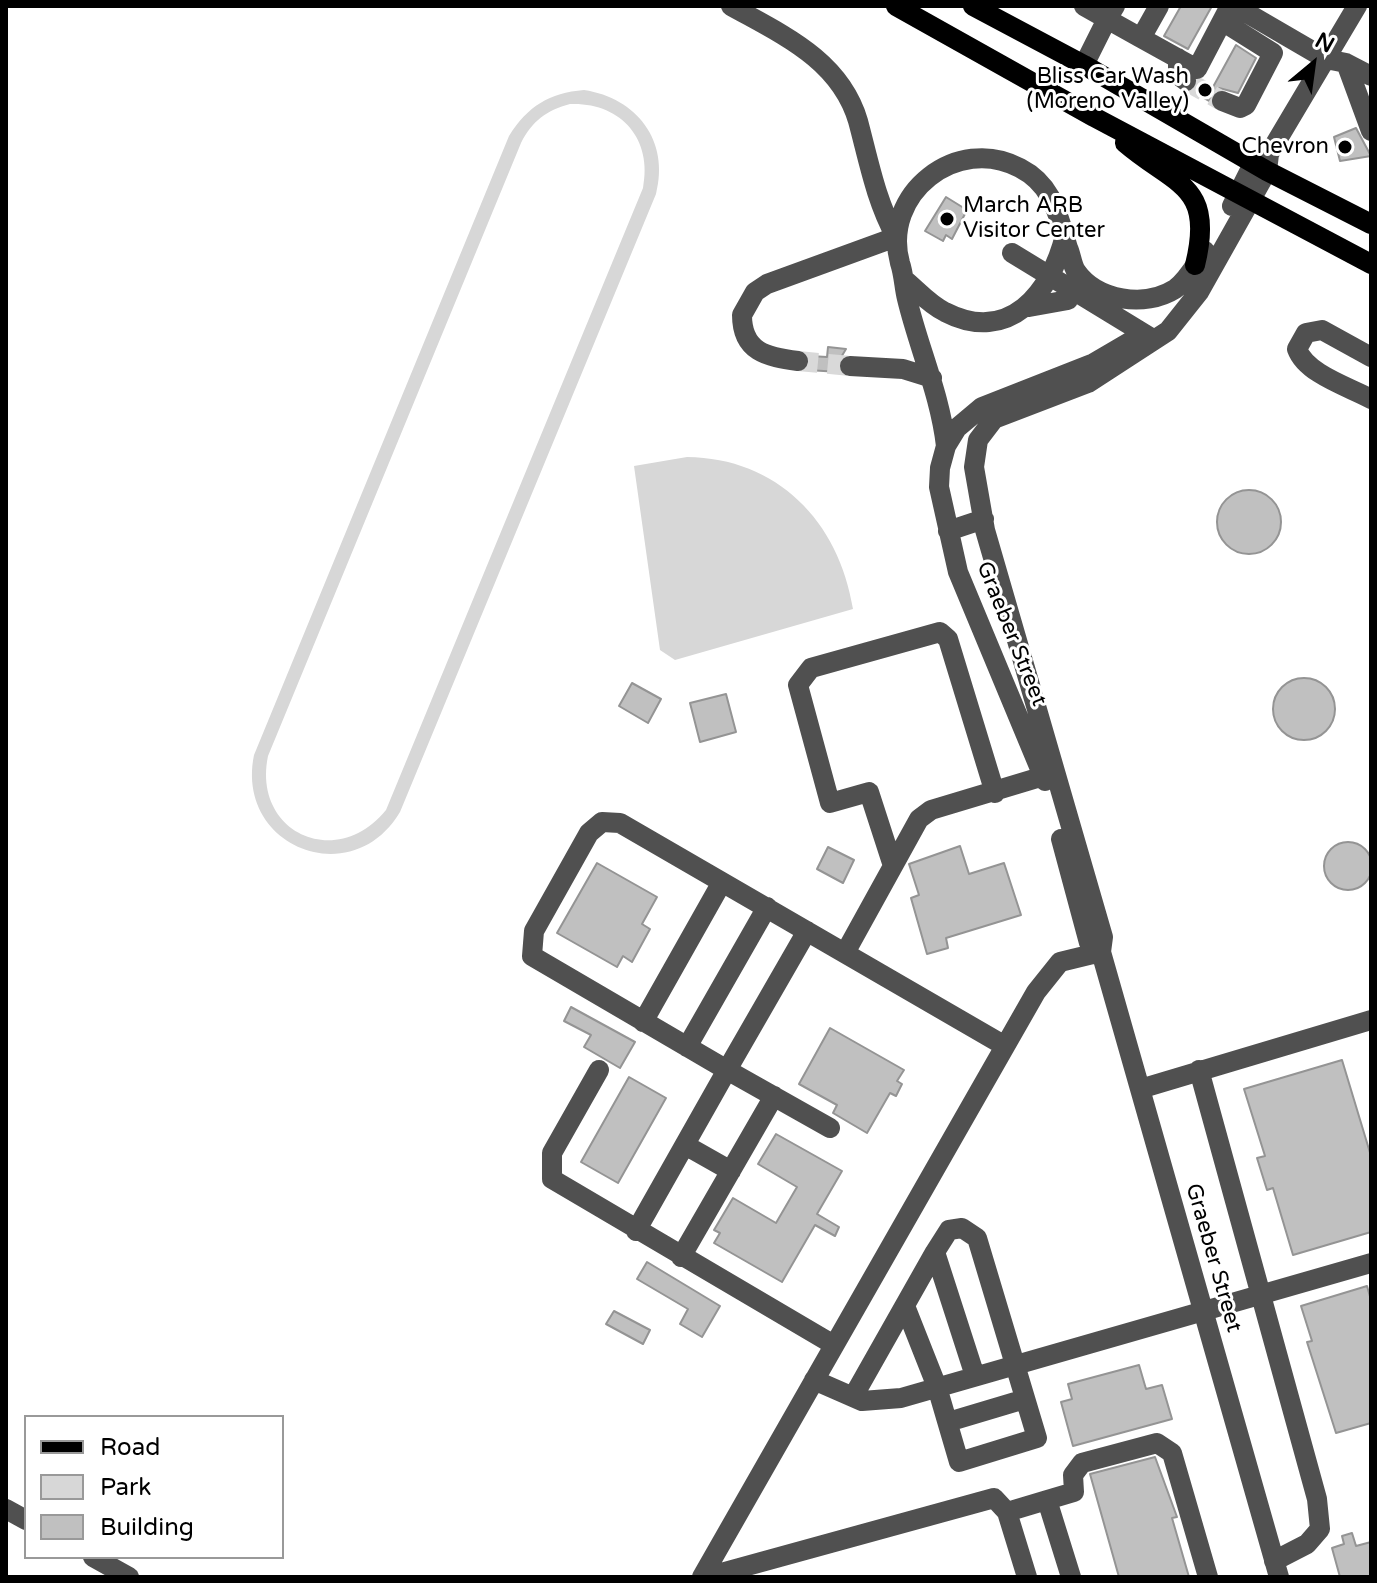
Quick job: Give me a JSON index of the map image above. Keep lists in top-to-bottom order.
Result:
{
  "streets": {
    "street": ["Graeber Street"]
  },
  "places": ["Bliss Car Wash (Moreno Valley)", "Chevron", "March ARB Visitor Center"],
  "legend": ["Road", "Park", "Building"],
  "north": "top right"
}
